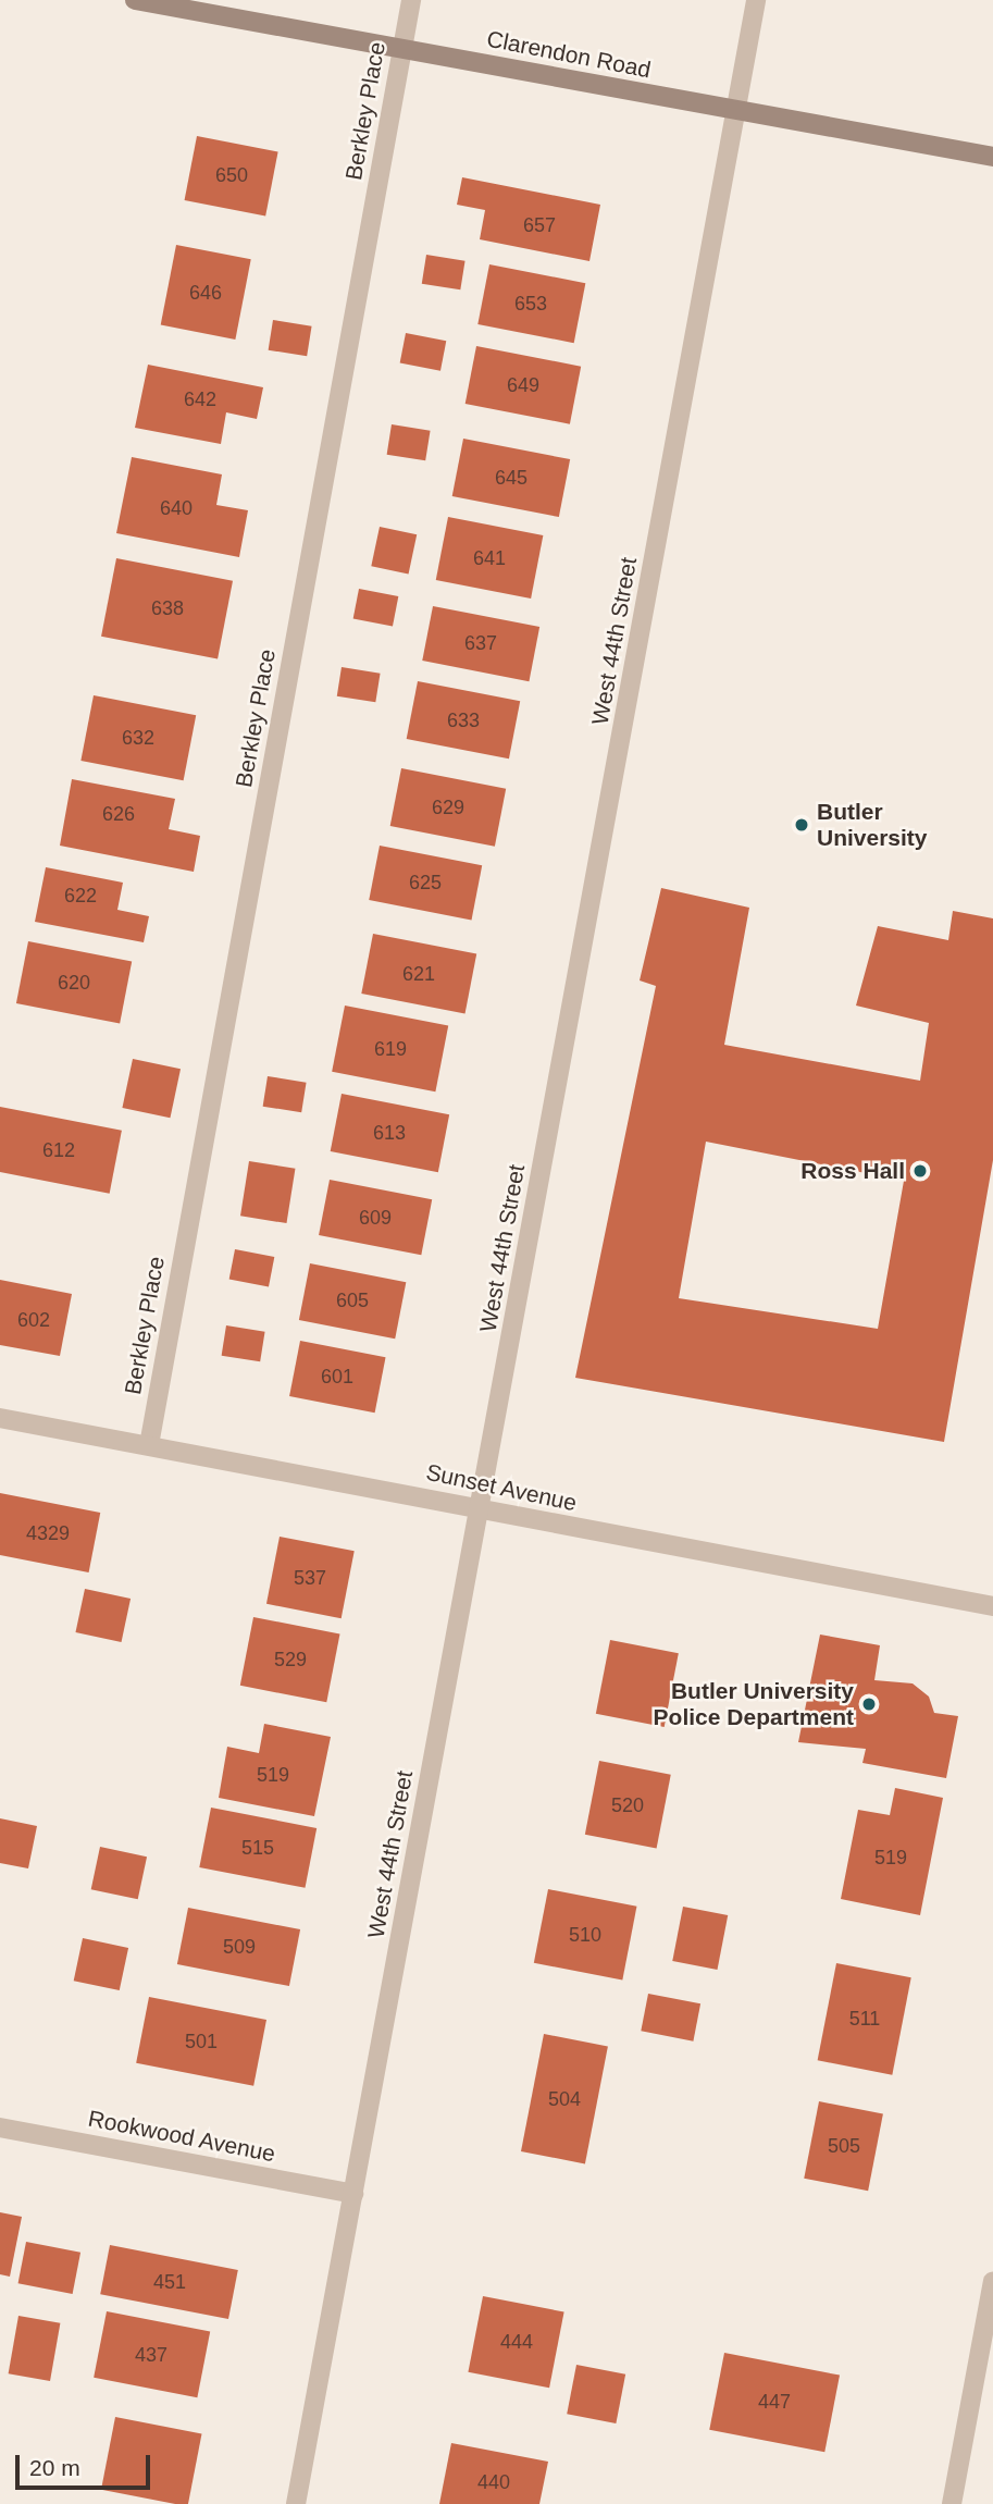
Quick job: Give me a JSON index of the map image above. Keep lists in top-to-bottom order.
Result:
{
  "streets": {
    "street": [
      "Clarendon Road",
      "Berkley Place",
      "West 44th Street",
      "Sunset Avenue",
      "Rookwood Avenue"
    ]
  },
  "crossings": [
    ["Clarendon Road", "Berkley Place"],
    ["Clarendon Road", "West 44th Street"],
    ["Berkley Place", "Sunset Avenue"],
    ["West 44th Street", "Sunset Avenue"],
    ["West 44th Street", "Rookwood Avenue"]
  ],
  "places": ["Butler University", "Ross Hall", "Butler University Police Department"],
  "house_numbers": [
    "650",
    "657",
    "646",
    "653",
    "649",
    "642",
    "645",
    "640",
    "641",
    "638",
    "637",
    "633",
    "632",
    "629",
    "626",
    "625",
    "622",
    "621",
    "620",
    "619",
    "613",
    "612",
    "609",
    "605",
    "602",
    "601",
    "4329",
    "537",
    "529",
    "519",
    "520",
    "515",
    "519",
    "510",
    "509",
    "511",
    "501",
    "504",
    "505",
    "451",
    "444",
    "437",
    "447",
    "440"
  ],
  "scale_bar": "20 m"
}
